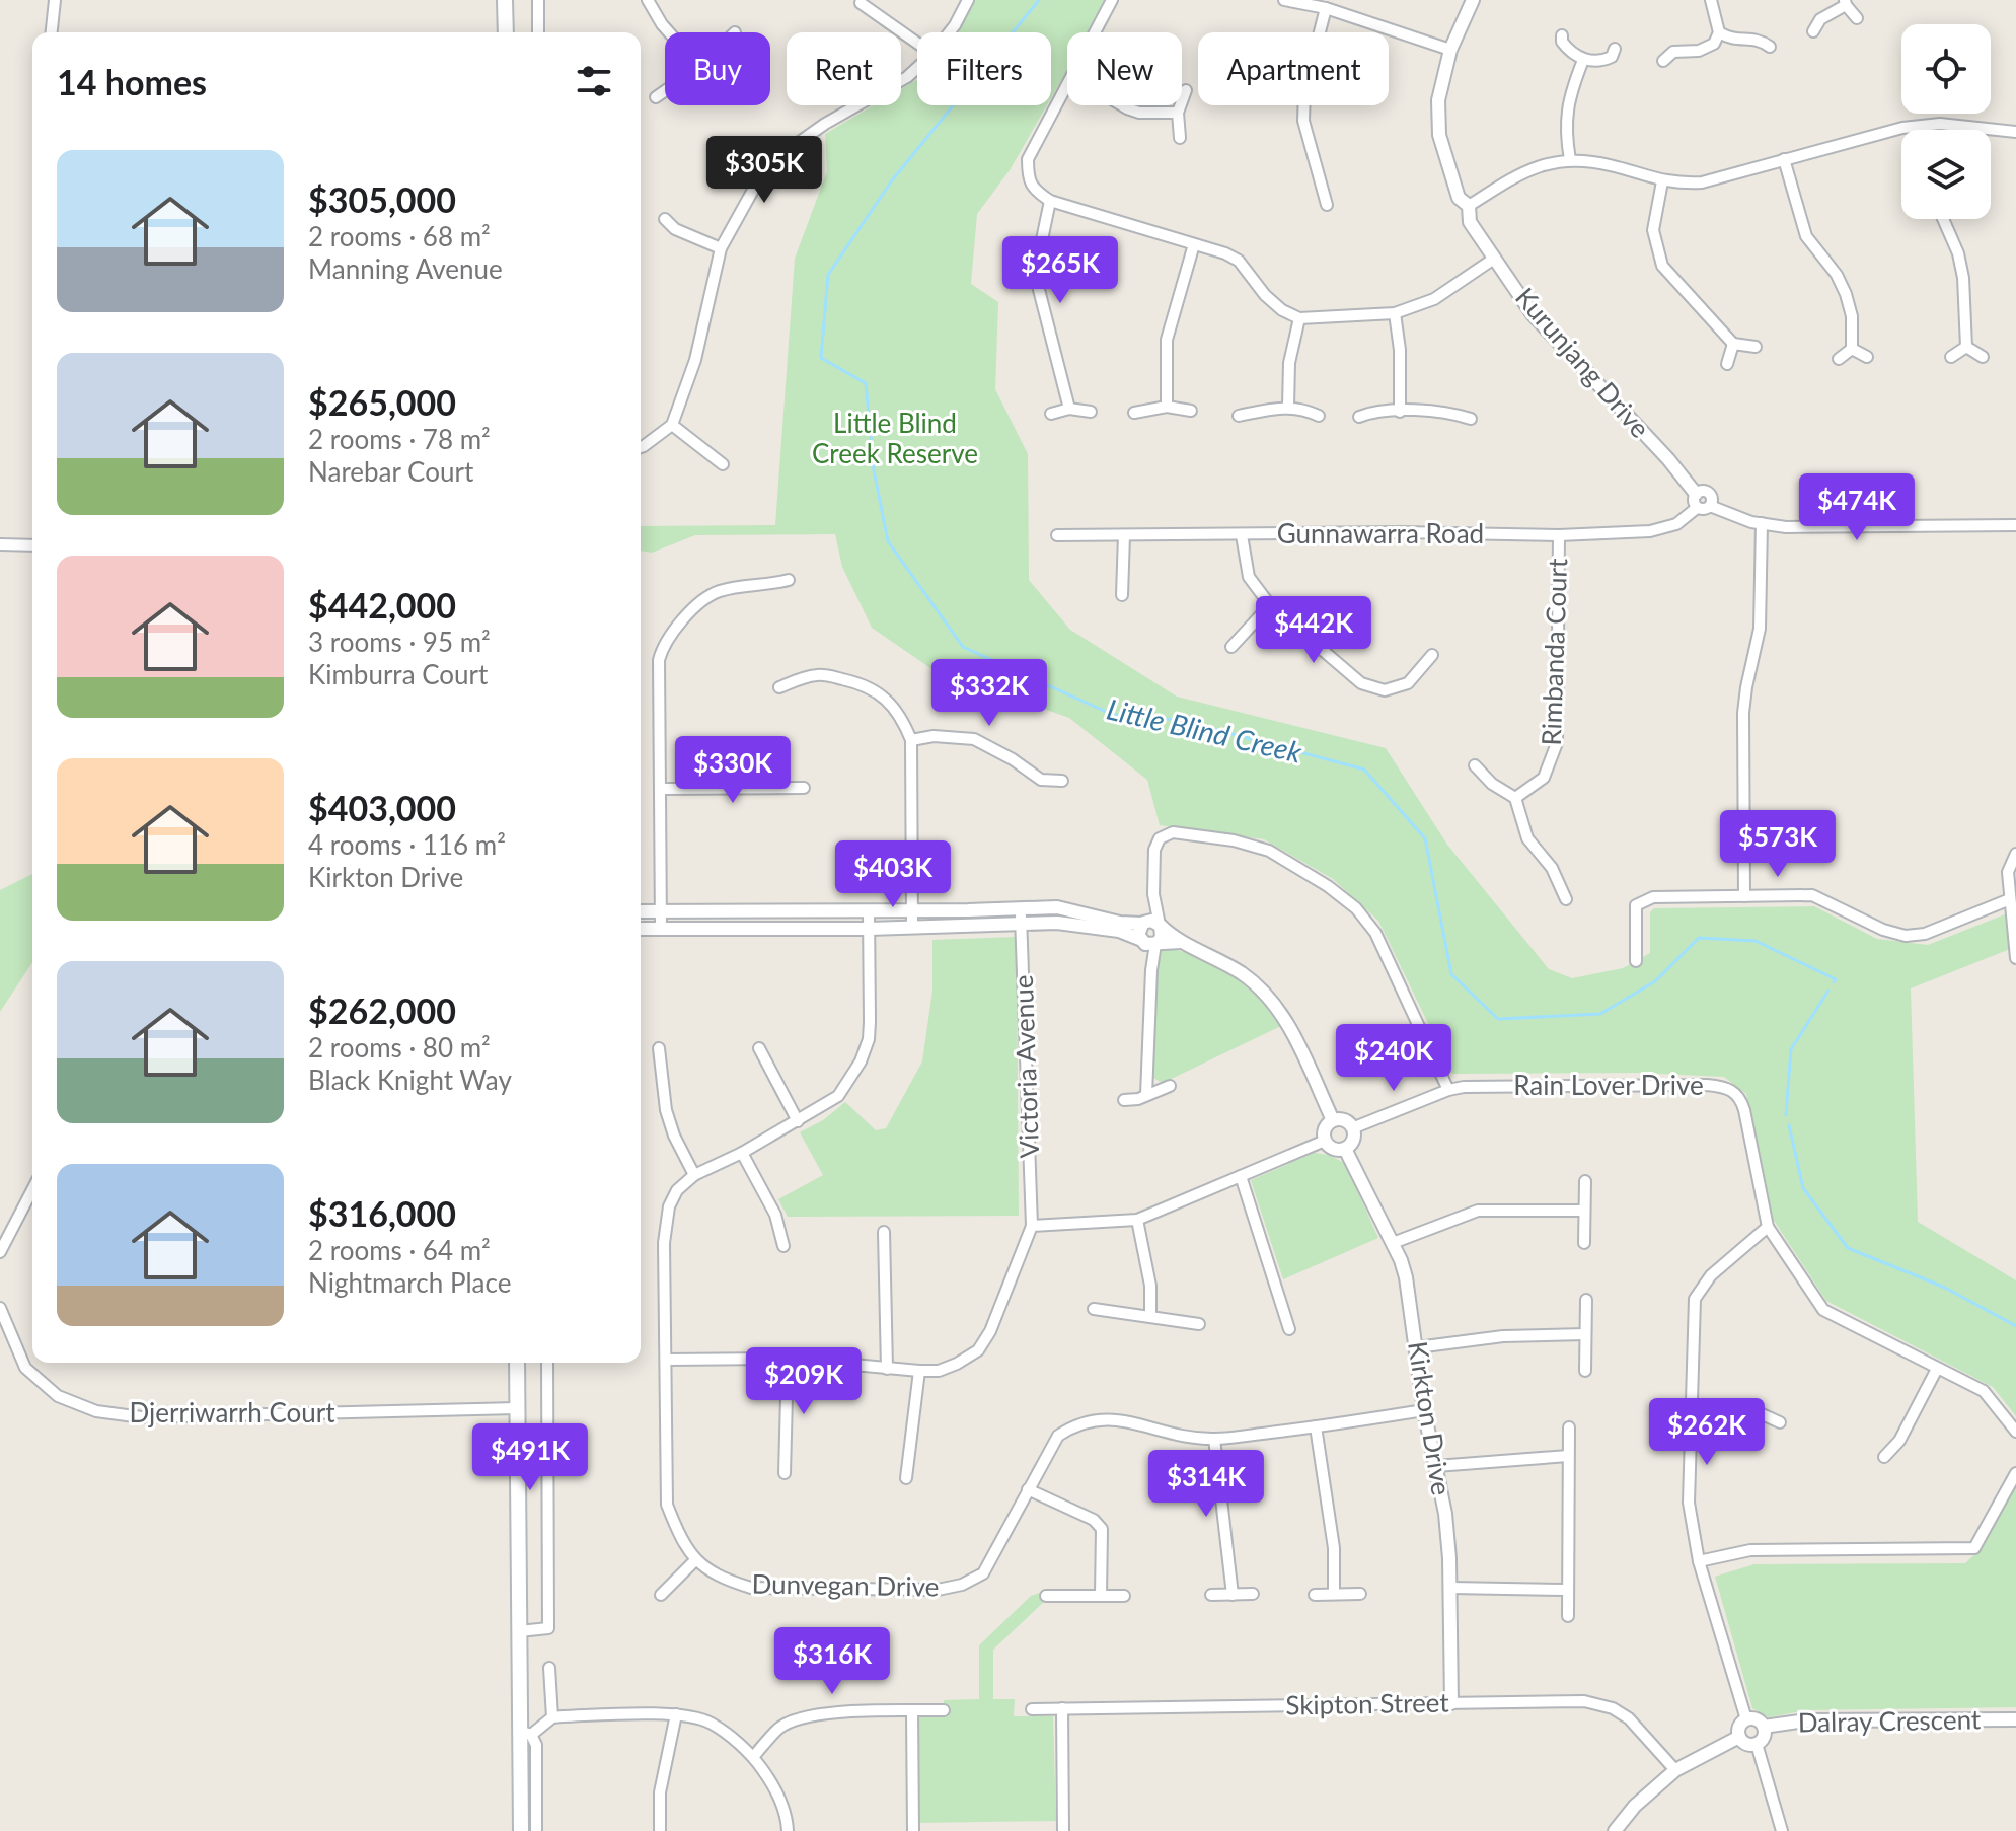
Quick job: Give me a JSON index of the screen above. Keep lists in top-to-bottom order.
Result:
{
  "streets": {
    "street": [
      "Kurunjang Drive",
      "Gunnawarra Road",
      "Rimbanda Court",
      "Victoria Avenue",
      "Rain Lover Drive",
      "Djerriwarrh Court",
      "Kirkton Drive",
      "Dunvegan Drive",
      "Skipton Street",
      "Dalray Crescent"
    ]
  },
  "crossings": [
    ["Kurunjang Drive", "Gunnawarra Road"],
    ["Gunnawarra Road", "Rimbanda Court"],
    ["Kirkton Drive", "Dunvegan Drive"],
    ["Kirkton Drive", "Skipton Street"]
  ],
  "water": ["Little Blind Creek"],
  "parks": ["Little Blind Creek Reserve"],
  "page": {
    "chip": [
      "Buy",
      "Rent",
      "Filters",
      "New",
      "Apartment"
    ],
    "heading": "14 homes",
    "list": [
      {
        "name": "$305,000",
        "note": "2 rooms · 68 m² · Manning Avenue"
      },
      {
        "name": "$265,000",
        "note": "2 rooms · 78 m² · Narebar Court"
      },
      {
        "name": "$442,000",
        "note": "3 rooms · 95 m² · Kimburra Court"
      },
      {
        "name": "$403,000",
        "note": "4 rooms · 116 m² · Kirkton Drive"
      },
      {
        "name": "$262,000",
        "note": "2 rooms · 80 m² · Black Knight Way"
      },
      {
        "name": "$316,000",
        "note": "2 rooms · 64 m² · Nightmarch Place"
      }
    ],
    "price": [
      "$305K",
      "$265K",
      "$474K",
      "$442K",
      "$332K",
      "$330K",
      "$573K",
      "$403K",
      "$240K",
      "$209K",
      "$262K",
      "$491K",
      "$314K",
      "$316K"
    ]
  }
}
